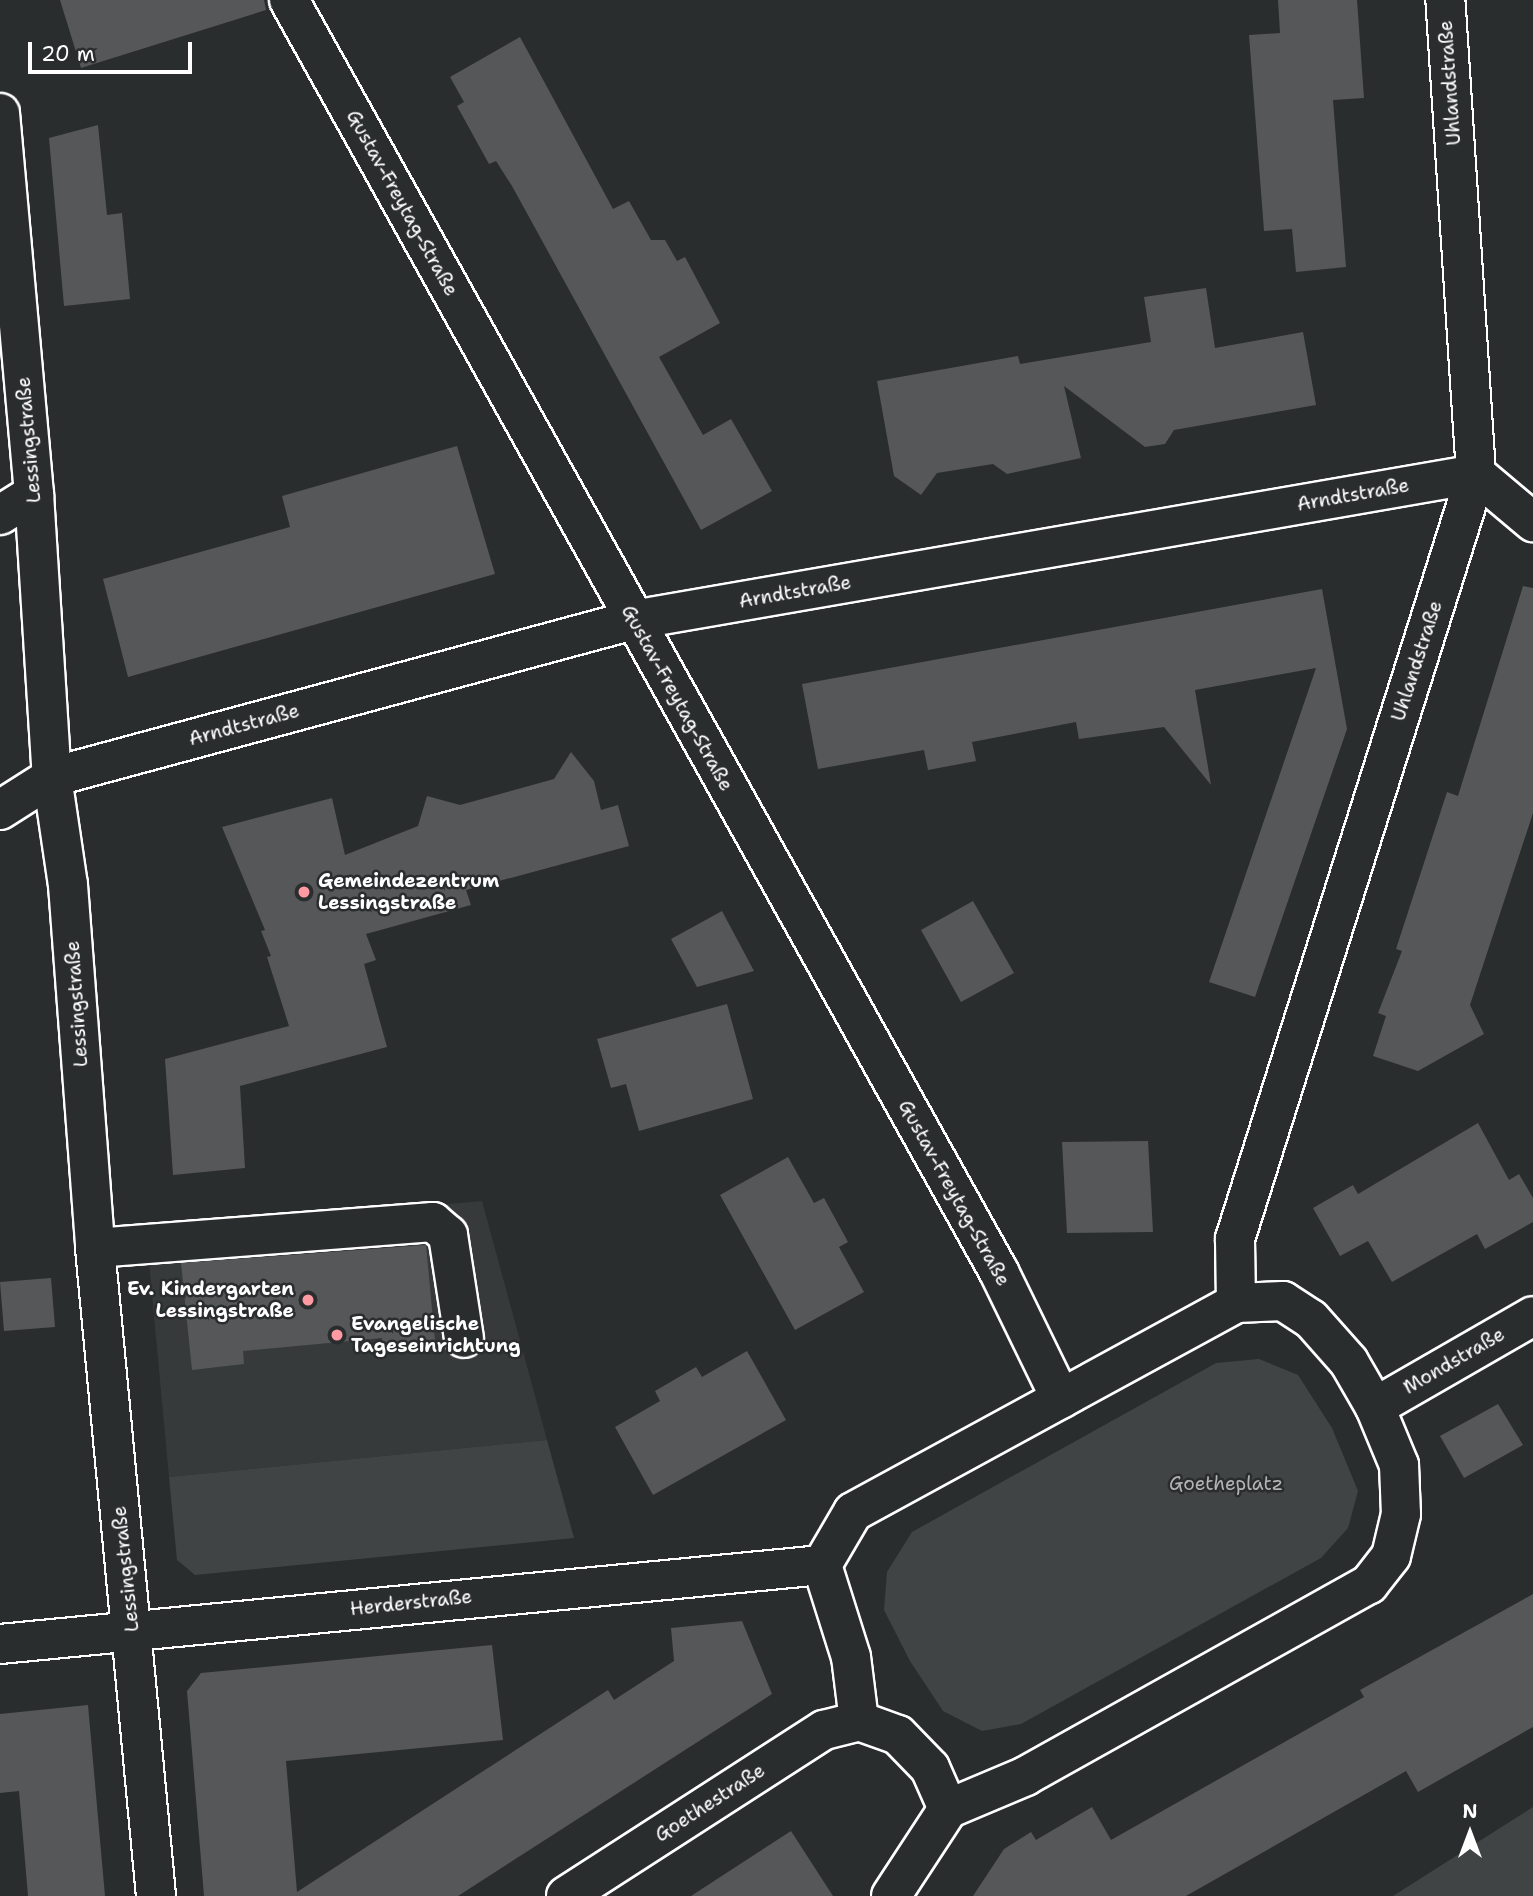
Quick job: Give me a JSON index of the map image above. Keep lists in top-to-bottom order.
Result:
{
  "streets": {
    "street": [
      "Uhlandstraße",
      "Gustav-Freytag-Straße",
      "Lessingstraße",
      "Arndtstraße",
      "Mondstraße",
      "Herderstraße",
      "Goethestraße"
    ]
  },
  "crossings": [
    ["Uhlandstraße", "Arndtstraße"],
    ["Gustav-Freytag-Straße", "Arndtstraße"],
    ["Lessingstraße", "Arndtstraße"],
    ["Lessingstraße", "Herderstraße"]
  ],
  "parks": ["Goetheplatz"],
  "places": ["Gemeindezentrum Lessingstraße", "Ev. Kindergarten Lessingstraße", "Evangelische Tageseinrichtung"],
  "scale_bar": "20 m",
  "north": "top"
}
